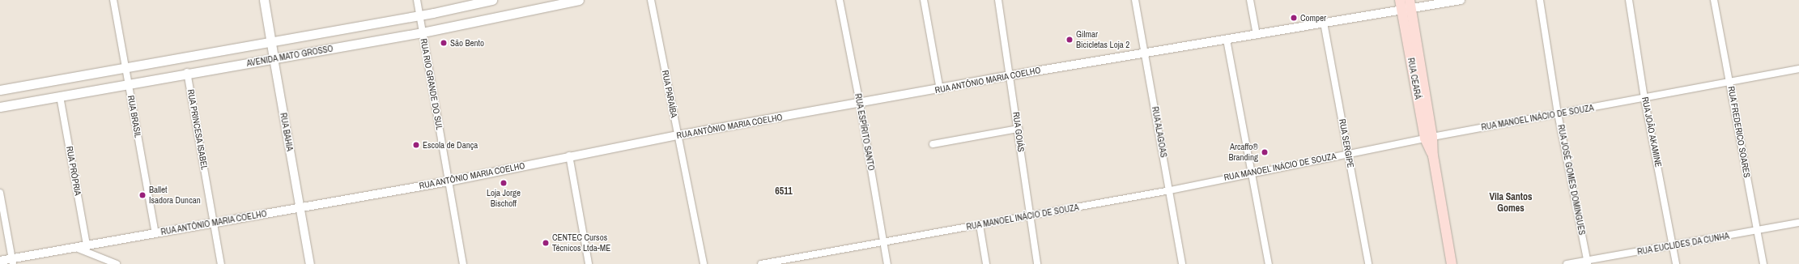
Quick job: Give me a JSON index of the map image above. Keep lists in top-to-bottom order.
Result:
{
  "streets": {
    "main road": ["AVENIDA MATO GROSSO", "RUA CEARÁ", "RUA BAHIA"],
    "street": [
      "RUA ANTÔNIO MARIA COELHO",
      "RUA RIO GRANDE DO SUL",
      "RUA PARAÍBA",
      "RUA BRASIL",
      "RUA MANOEL INÁCIO DE SOUZA",
      "RUA PRINCESA ISABEL",
      "RUA ESPÍRITO SANTO",
      "RUA GOIÁS",
      "RUA ALAGOAS",
      "RUA JOÃO AKAMINE",
      "RUA FREDERICO SOARES",
      "RUA SERGIPE",
      "RUA PRÓPRIA",
      "RUA JOSÉ GOMES DOMINGUES",
      "RUA EUCLIDES DA CUNHA"
    ]
  },
  "crossings": [
    ["AVENIDA MATO GROSSO", "RUA RIO GRANDE DO SUL"],
    ["AVENIDA MATO GROSSO", "RUA BRASIL"],
    ["AVENIDA MATO GROSSO", "RUA PRINCESA ISABEL"],
    ["AVENIDA MATO GROSSO", "RUA BAHIA"],
    ["AVENIDA MATO GROSSO", "RUA PRÓPRIA"],
    ["RUA CEARÁ", "RUA ANTÔNIO MARIA COELHO"],
    ["RUA CEARÁ", "RUA MANOEL INÁCIO DE SOUZA"],
    ["RUA ANTÔNIO MARIA COELHO", "RUA RIO GRANDE DO SUL"],
    ["RUA ANTÔNIO MARIA COELHO", "RUA PARAÍBA"],
    ["RUA ANTÔNIO MARIA COELHO", "RUA BRASIL"],
    ["RUA ANTÔNIO MARIA COELHO", "RUA PRINCESA ISABEL"],
    ["RUA ANTÔNIO MARIA COELHO", "RUA BAHIA"],
    ["RUA ANTÔNIO MARIA COELHO", "RUA ESPÍRITO SANTO"],
    ["RUA ANTÔNIO MARIA COELHO", "RUA GOIÁS"],
    ["RUA ANTÔNIO MARIA COELHO", "RUA ALAGOAS"],
    ["RUA ANTÔNIO MARIA COELHO", "RUA SERGIPE"],
    ["RUA ANTÔNIO MARIA COELHO", "RUA PRÓPRIA"],
    ["RUA MANOEL INÁCIO DE SOUZA", "RUA ESPÍRITO SANTO"],
    ["RUA MANOEL INÁCIO DE SOUZA", "RUA GOIÁS"],
    ["RUA MANOEL INÁCIO DE SOUZA", "RUA ALAGOAS"],
    ["RUA MANOEL INÁCIO DE SOUZA", "RUA JOÃO AKAMINE"],
    ["RUA MANOEL INÁCIO DE SOUZA", "RUA FREDERICO SOARES"],
    ["RUA MANOEL INÁCIO DE SOUZA", "RUA SERGIPE"],
    ["RUA MANOEL INÁCIO DE SOUZA", "RUA JOSÉ GOMES DOMINGUES"],
    ["RUA JOÃO AKAMINE", "RUA EUCLIDES DA CUNHA"],
    ["RUA FREDERICO SOARES", "RUA EUCLIDES DA CUNHA"],
    ["RUA JOSÉ GOMES DOMINGUES", "RUA EUCLIDES DA CUNHA"]
  ],
  "districts": ["6511", "Vila Santos Gomes"],
  "places": [
    "Comper",
    "Gilmar Bicicletas Loja 2",
    "São Bento",
    "Escola de Dança",
    "Arcaffo® Branding",
    "Loja Jorge Bischoff",
    "Ballet Isadora Duncan",
    "CENTEC Cursos Técnicos Ltda-ME"
  ]
}
